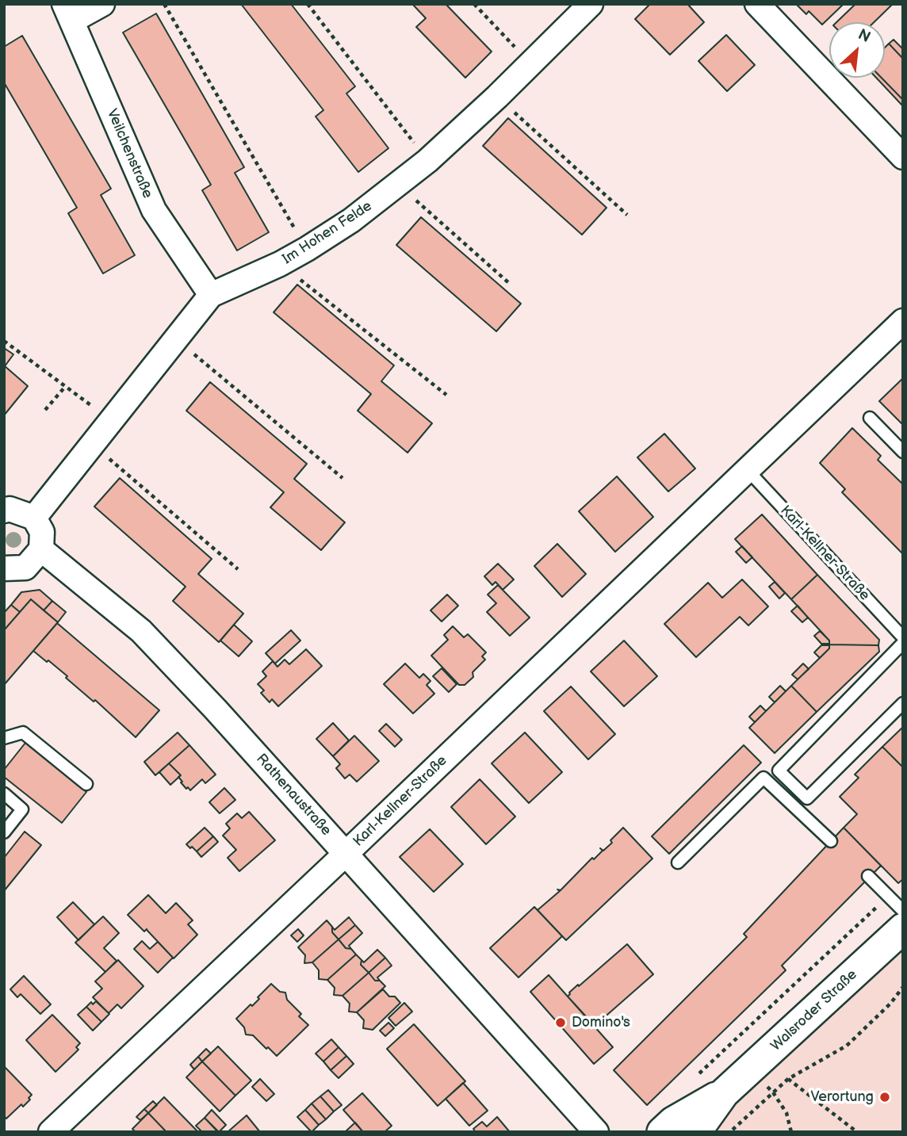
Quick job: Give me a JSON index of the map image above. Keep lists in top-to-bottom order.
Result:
{
  "streets": {
    "street": [
      "Veilchenstraße",
      "Im Hohen Felde",
      "Karl-Kellner-Straße",
      "Rathenaustraße",
      "Walsroder Straße"
    ]
  },
  "crossings": [
    ["Veilchenstraße", "Im Hohen Felde"],
    ["Karl-Kellner-Straße", "Rathenaustraße"]
  ],
  "places": ["Domino's", "Verortung"],
  "north": "top right"
}
